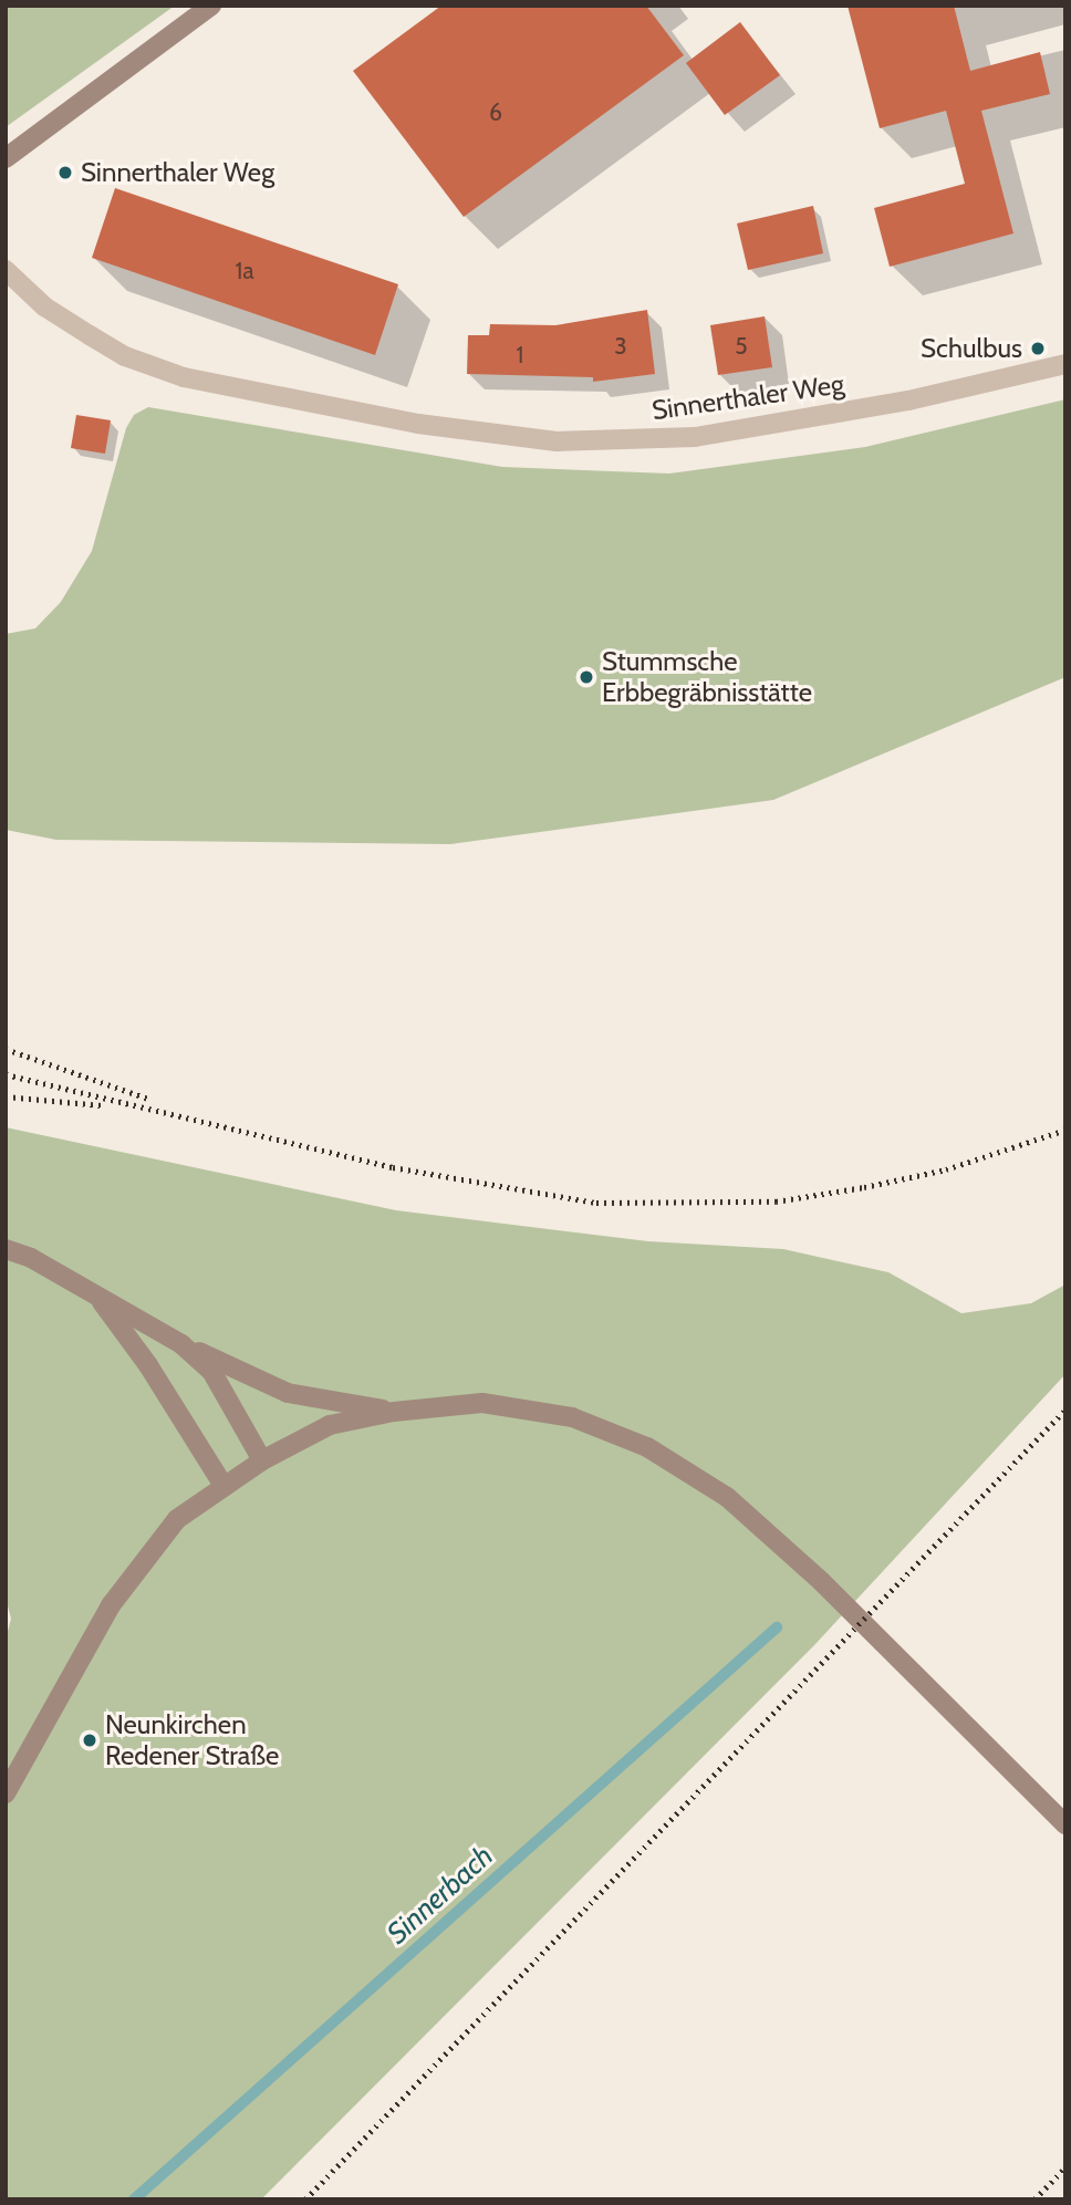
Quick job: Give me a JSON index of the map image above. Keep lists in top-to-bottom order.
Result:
{
  "streets": {
    "street": ["Sinnerthaler Weg"]
  },
  "water": ["Sinnerbach"],
  "places": [
    "Sinnerthaler Weg",
    "Schulbus",
    "Stummsche Erbbegräbnisstätte",
    "Neunkirchen Redener Straße"
  ],
  "house_numbers": [
    "6",
    "1a",
    "3",
    "5",
    "1"
  ]
}
